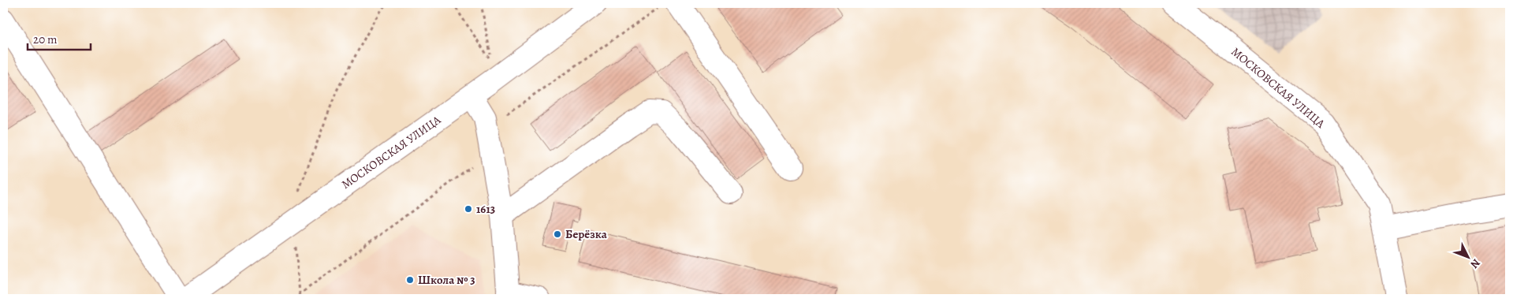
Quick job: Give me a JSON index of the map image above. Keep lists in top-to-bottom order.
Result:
{
  "streets": {
    "street": ["МОСКОВСКАЯ УЛИЦА"]
  },
  "places": ["1613", "Берёзка", "Школа № 3"],
  "scale_bar": "20 m",
  "north": "bottom right"
}
